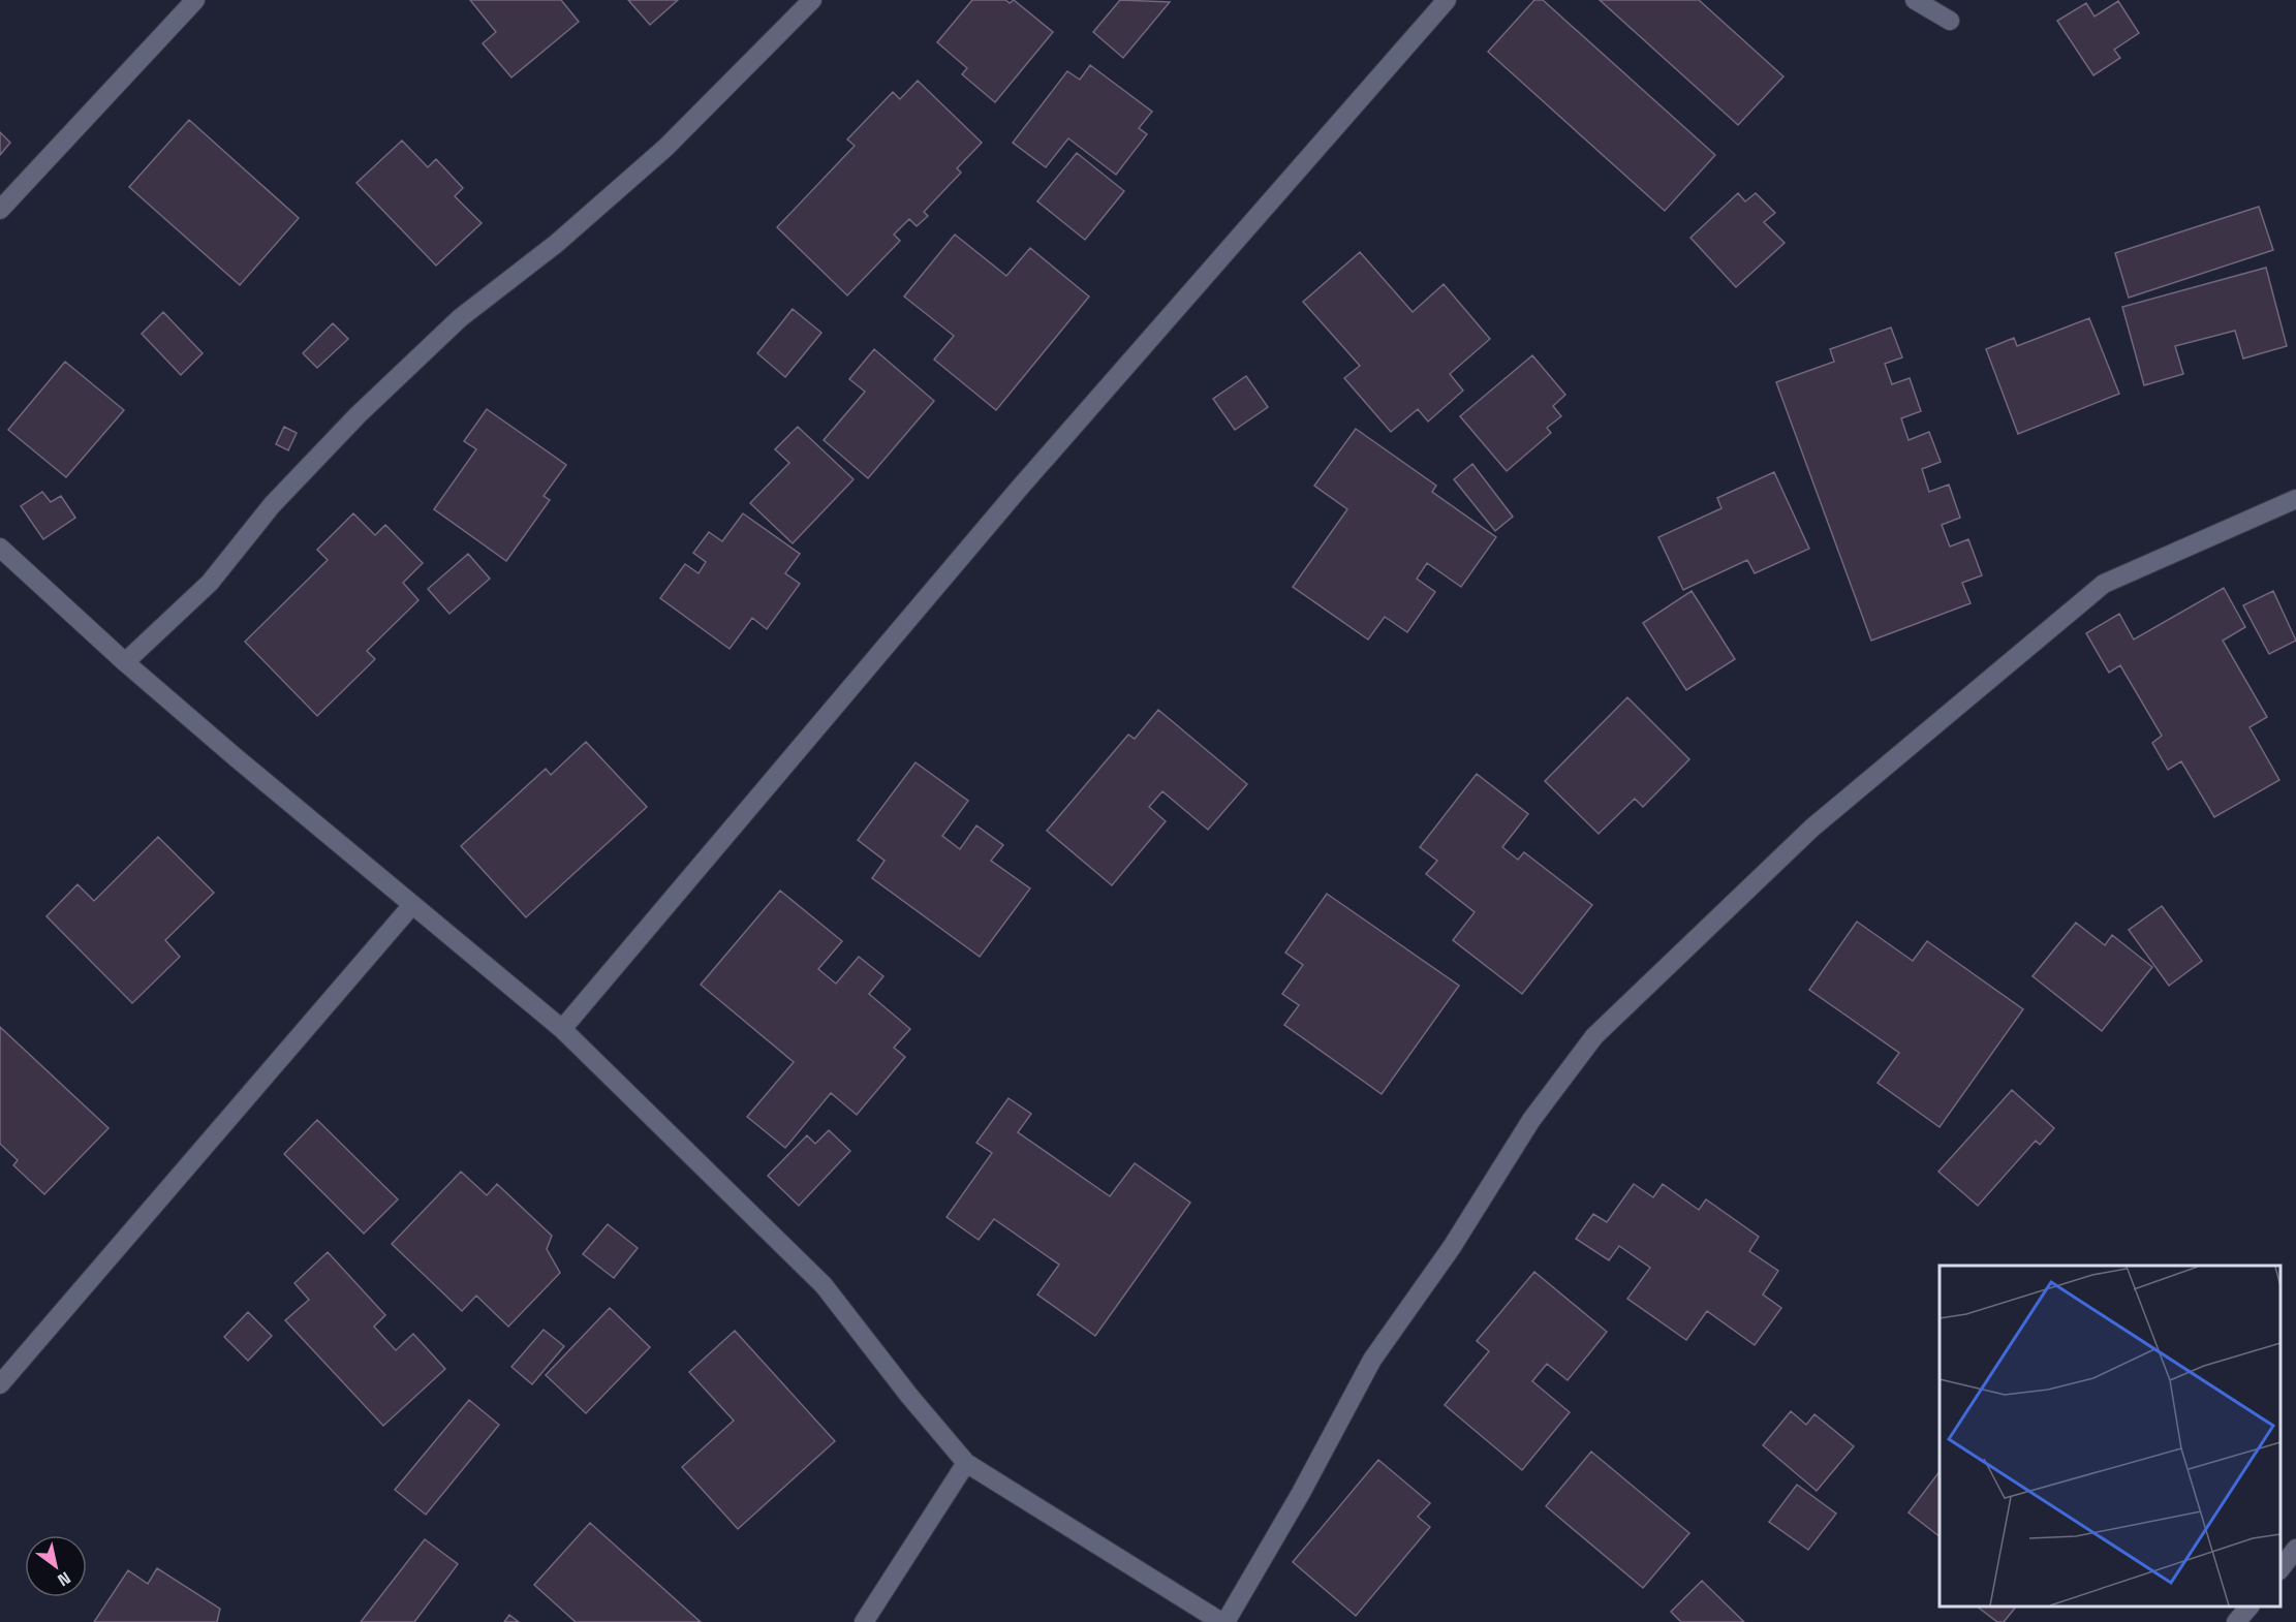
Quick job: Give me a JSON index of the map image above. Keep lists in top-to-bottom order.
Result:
{
  "north": "bottom right"
}
